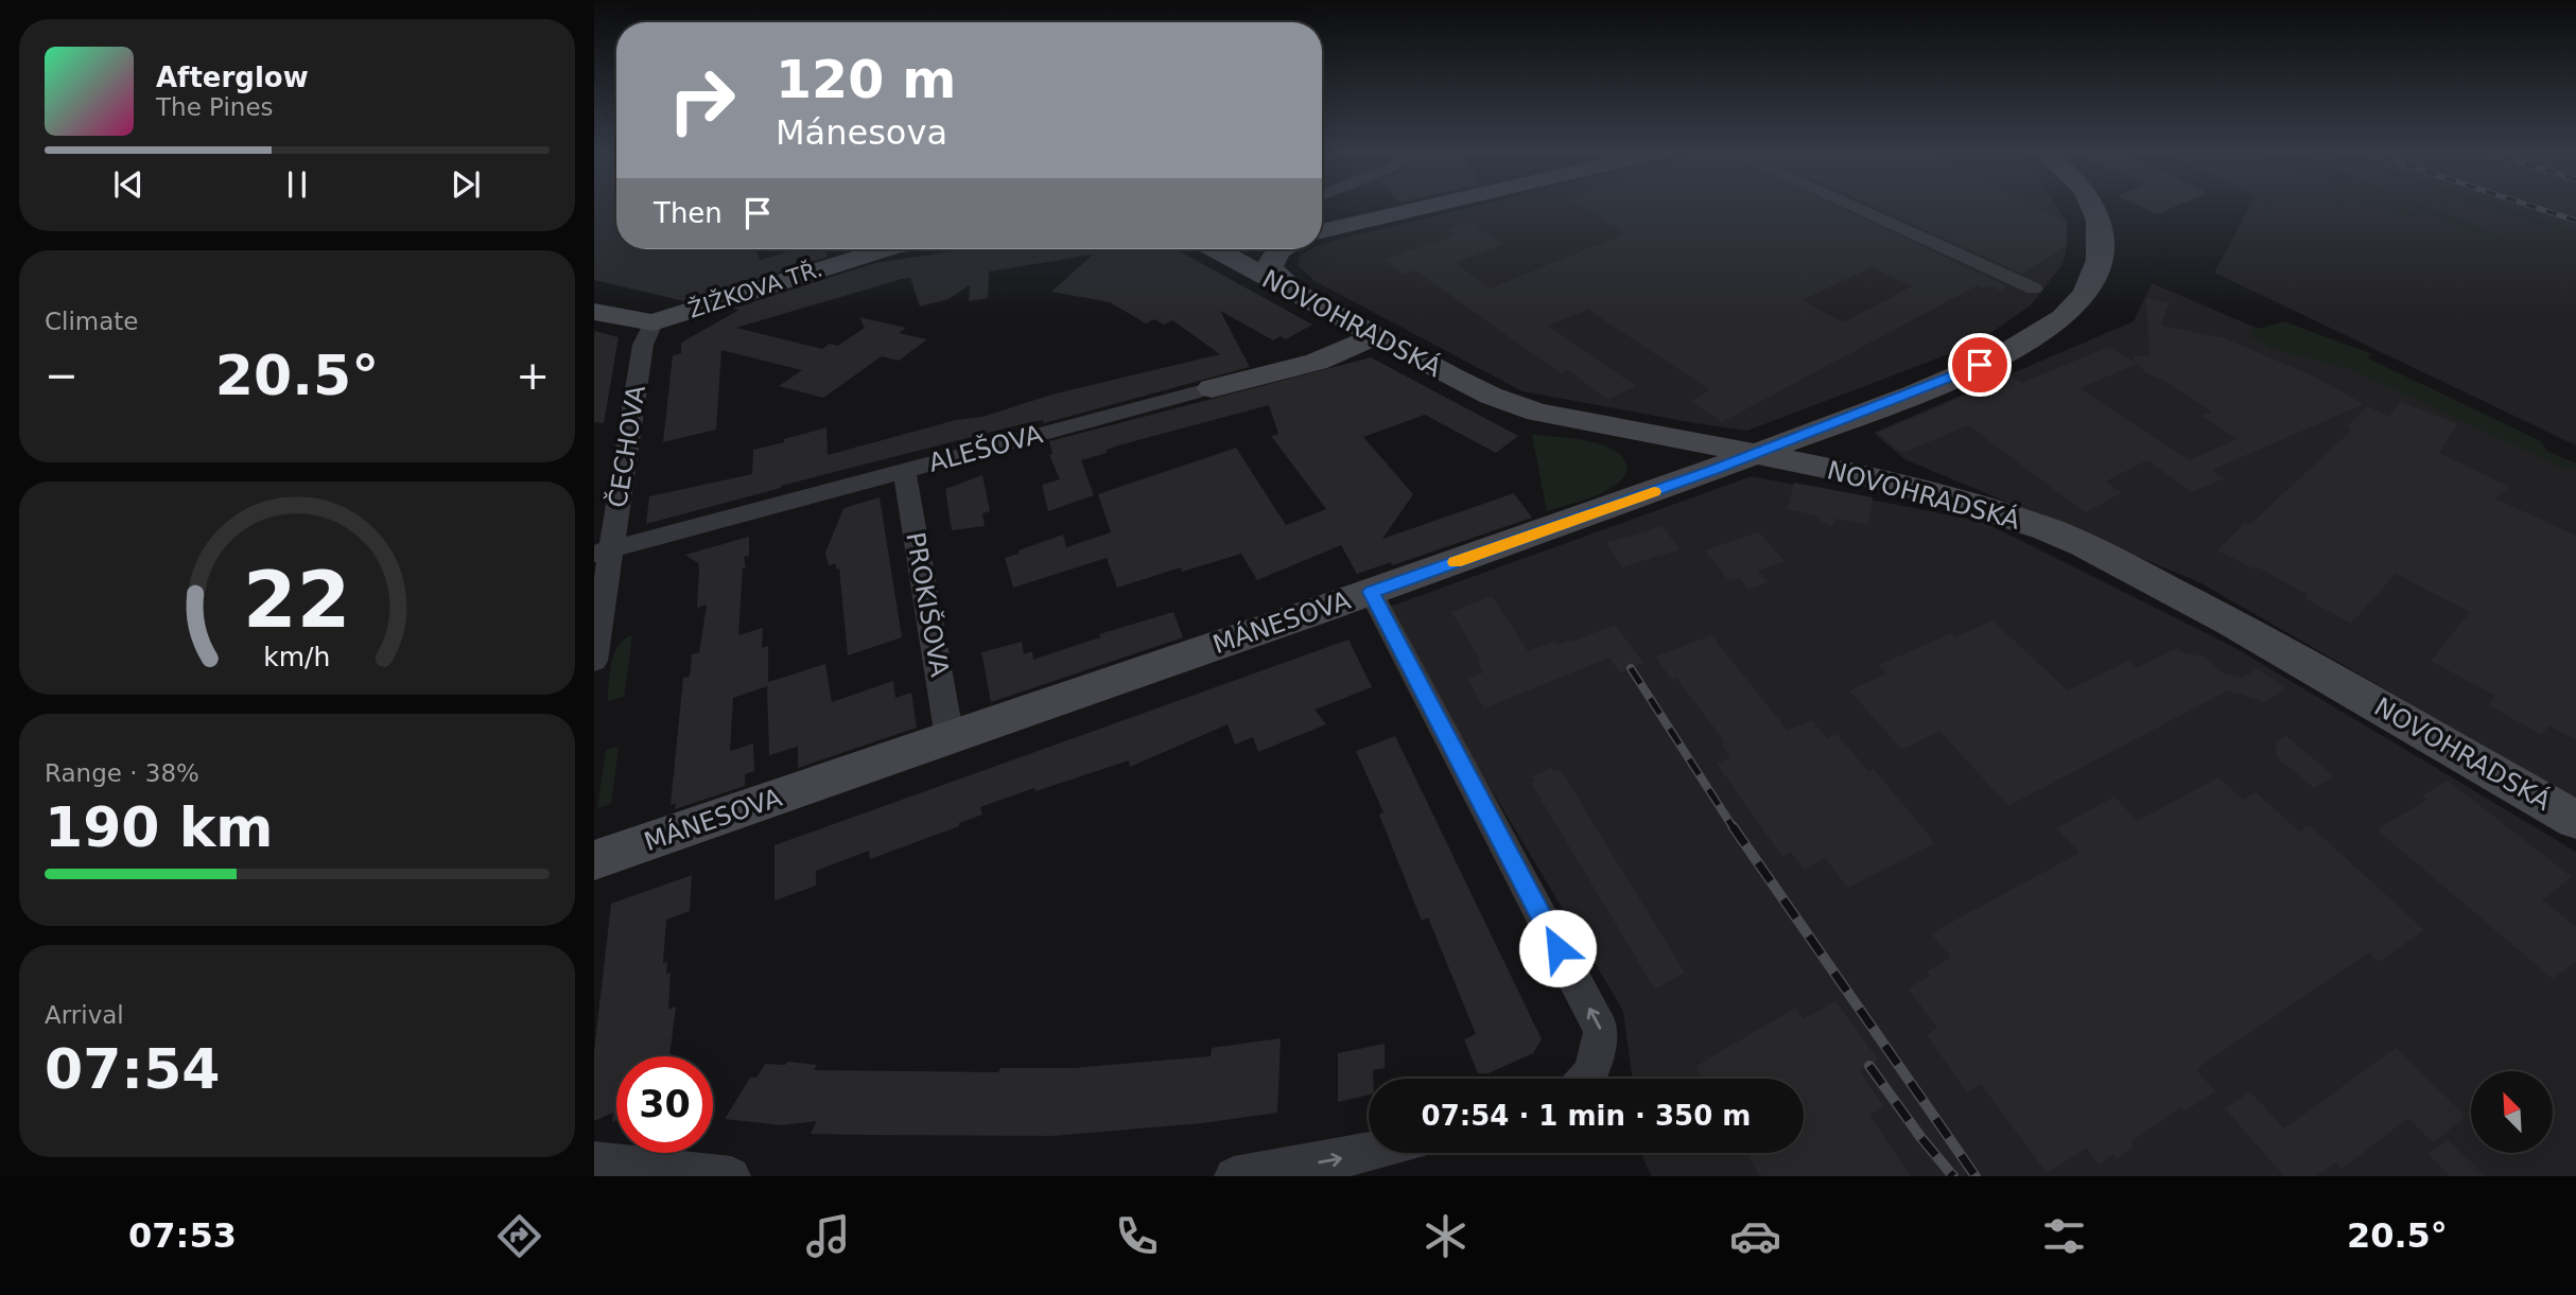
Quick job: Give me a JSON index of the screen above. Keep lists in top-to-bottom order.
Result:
{
  "streets": {
    "main road": [
      "ŽIŽKOVA TŘ.",
      "NOVOHRADSKÁ",
      "ALEŠOVA",
      "MÁNESOVA"
    ],
    "street": ["ČECHOVA", "PROKIŠOVA"]
  },
  "crossings": [
    ["ŽIŽKOVA TŘ.", "ČECHOVA"],
    ["NOVOHRADSKÁ", "ALEŠOVA"],
    ["NOVOHRADSKÁ", "MÁNESOVA"],
    ["ČECHOVA", "ALEŠOVA"],
    ["ALEŠOVA", "PROKIŠOVA"],
    ["PROKIŠOVA", "MÁNESOVA"]
  ],
  "north": "top left",
  "page": {
    "turn": ["120 m", "Mánesova"],
    "song": ["Afterglow", "The Pines"],
    "then": "Then",
    "tile": [
      "Climate",
      ["Range · 38%", "190 km"],
      ["Arrival", "07:54"]
    ],
    "heat": ["−", "20.5°", "+"],
    "limit": "30",
    "trip": "07:54 · 1 min · 350 m",
    "tabs": ["07:53", "20.5°"],
    "gauge": ["22", "km/h"]
  }
}
